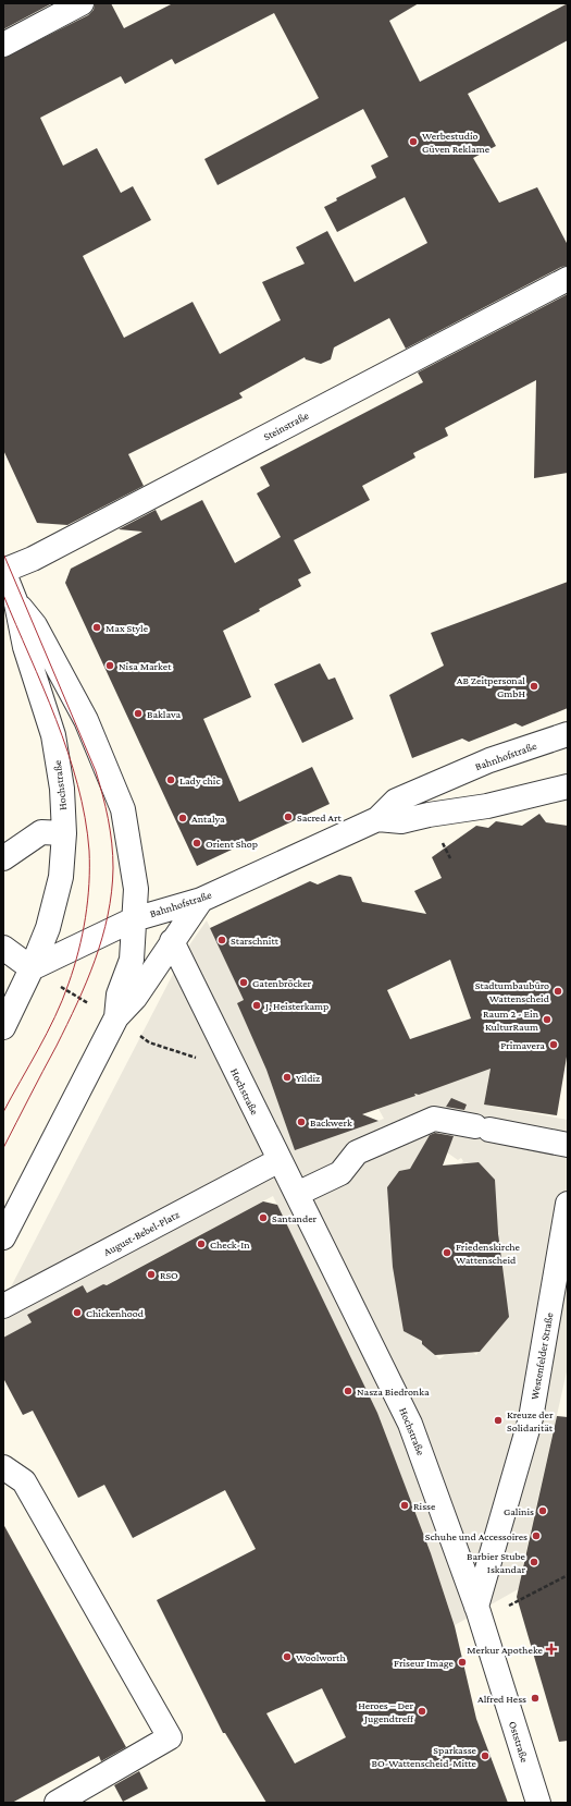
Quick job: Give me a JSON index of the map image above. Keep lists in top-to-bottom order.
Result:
{
  "streets": {
    "street": [
      "Steinstraße",
      "Bahnhofstraße",
      "Hochstraße",
      "August-Bebel-Platz",
      "Westenfelder Straße",
      "Oststraße"
    ]
  },
  "crossings": [
    ["Steinstraße", "Hochstraße"],
    ["Bahnhofstraße", "Hochstraße"],
    ["Hochstraße", "August-Bebel-Platz"],
    ["Hochstraße", "Westenfelder Straße"],
    ["Hochstraße", "Oststraße"],
    ["Westenfelder Straße", "Oststraße"]
  ],
  "places": {
    "other": [
      "Werbestudio Güven Reklame",
      "Max Style",
      "Nisa Market",
      "AB Zeitpersonal GmbH",
      "Baklava",
      "Lady chic",
      "Sacred Art",
      "Antalya",
      "Orient Shop",
      "Starschnitt",
      "Gatenbröcker",
      "Stadtumbaubüro Wattenscheid",
      "J. Heisterkamp",
      "Raum 2 - Ein KulturRaum",
      "Primavera",
      "Yildiz",
      "Backwerk",
      "Santander",
      "Check-In",
      "Friedenskirche Wattenscheid",
      "RSO",
      "Chickenhood",
      "Nasza Biedronka",
      "Kreuze der Solidarität",
      "Risse",
      "Galinis",
      "Schuhe und Accessoires",
      "Barbier Stube Iskandar",
      "Woolworth",
      "Friseur Image",
      "Alfred Hess",
      "Heroes – Der Jugendtreff",
      "Sparkasse BO-Wattenscheid-Mitte"
    ],
    "health": ["Merkur Apotheke"]
  }
}
